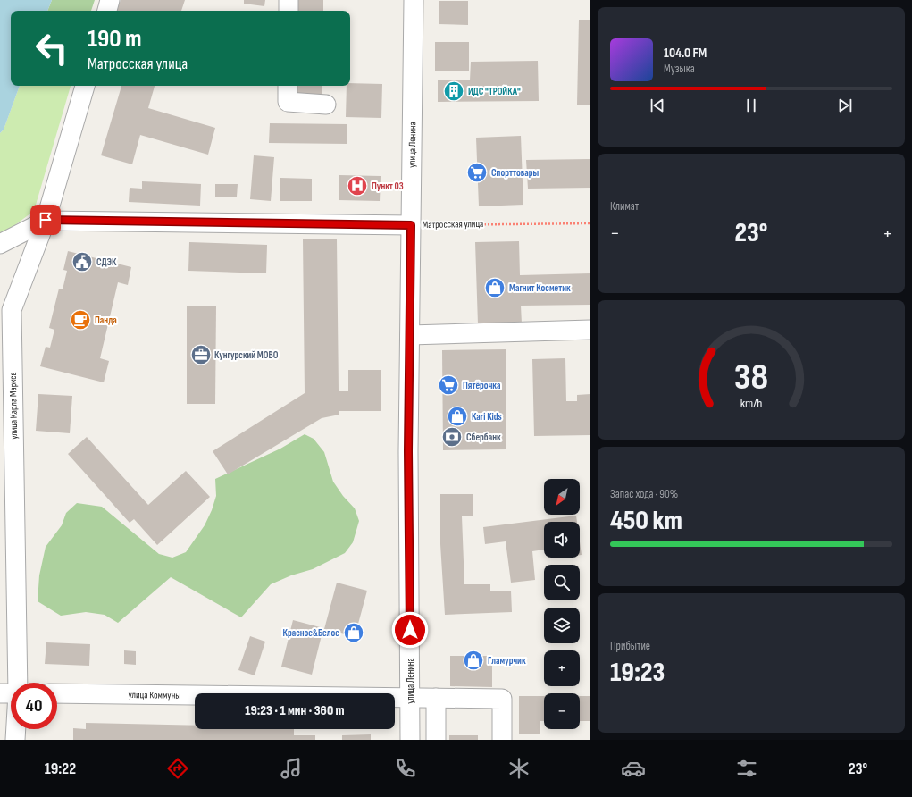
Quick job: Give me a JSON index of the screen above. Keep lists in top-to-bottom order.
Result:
{
  "streets": {
    "street": [
      "улица Ленина",
      "Матросская улица",
      "улица Карла Маркса",
      "улица Коммуны"
    ]
  },
  "crossings": [
    ["улица Ленина", "Матросская улица"],
    ["улица Ленина", "улица Коммуны"],
    ["Матросская улица", "улица Карла Маркса"]
  ],
  "places": {
    "building": ["ИДС \"ТРОЙКА\""],
    "supermarket": ["Спорттовары", "Пятёрочка"],
    "hospital": ["Пункт 03"],
    "public building": ["СДЭК"],
    "shop": [
      "Магнит Косметик",
      "Kari Kids",
      "Красное&Белое",
      "Гламурчик"
    ],
    "cafe": ["Панда"],
    "office": ["Кунгурский МОВО"],
    "bank": ["Сбербанк"]
  },
  "north": "bottom left",
  "page": {
    "turn": ["190 m", "Матросская улица"],
    "song": ["104.0 FM", "Музыка"],
    "tile": [
      "Климат",
      ["Запас хода · 90%", "450 km"],
      ["Прибытие", "19:23"]
    ],
    "heat": ["−", "23°", "+"],
    "map_buttons": ["+", "−"],
    "limit": "40",
    "trip": "19:23 · 1 мин · 360 m",
    "tabs": ["19:22", "23°"],
    "gauge": ["38", "km/h"]
  }
}
